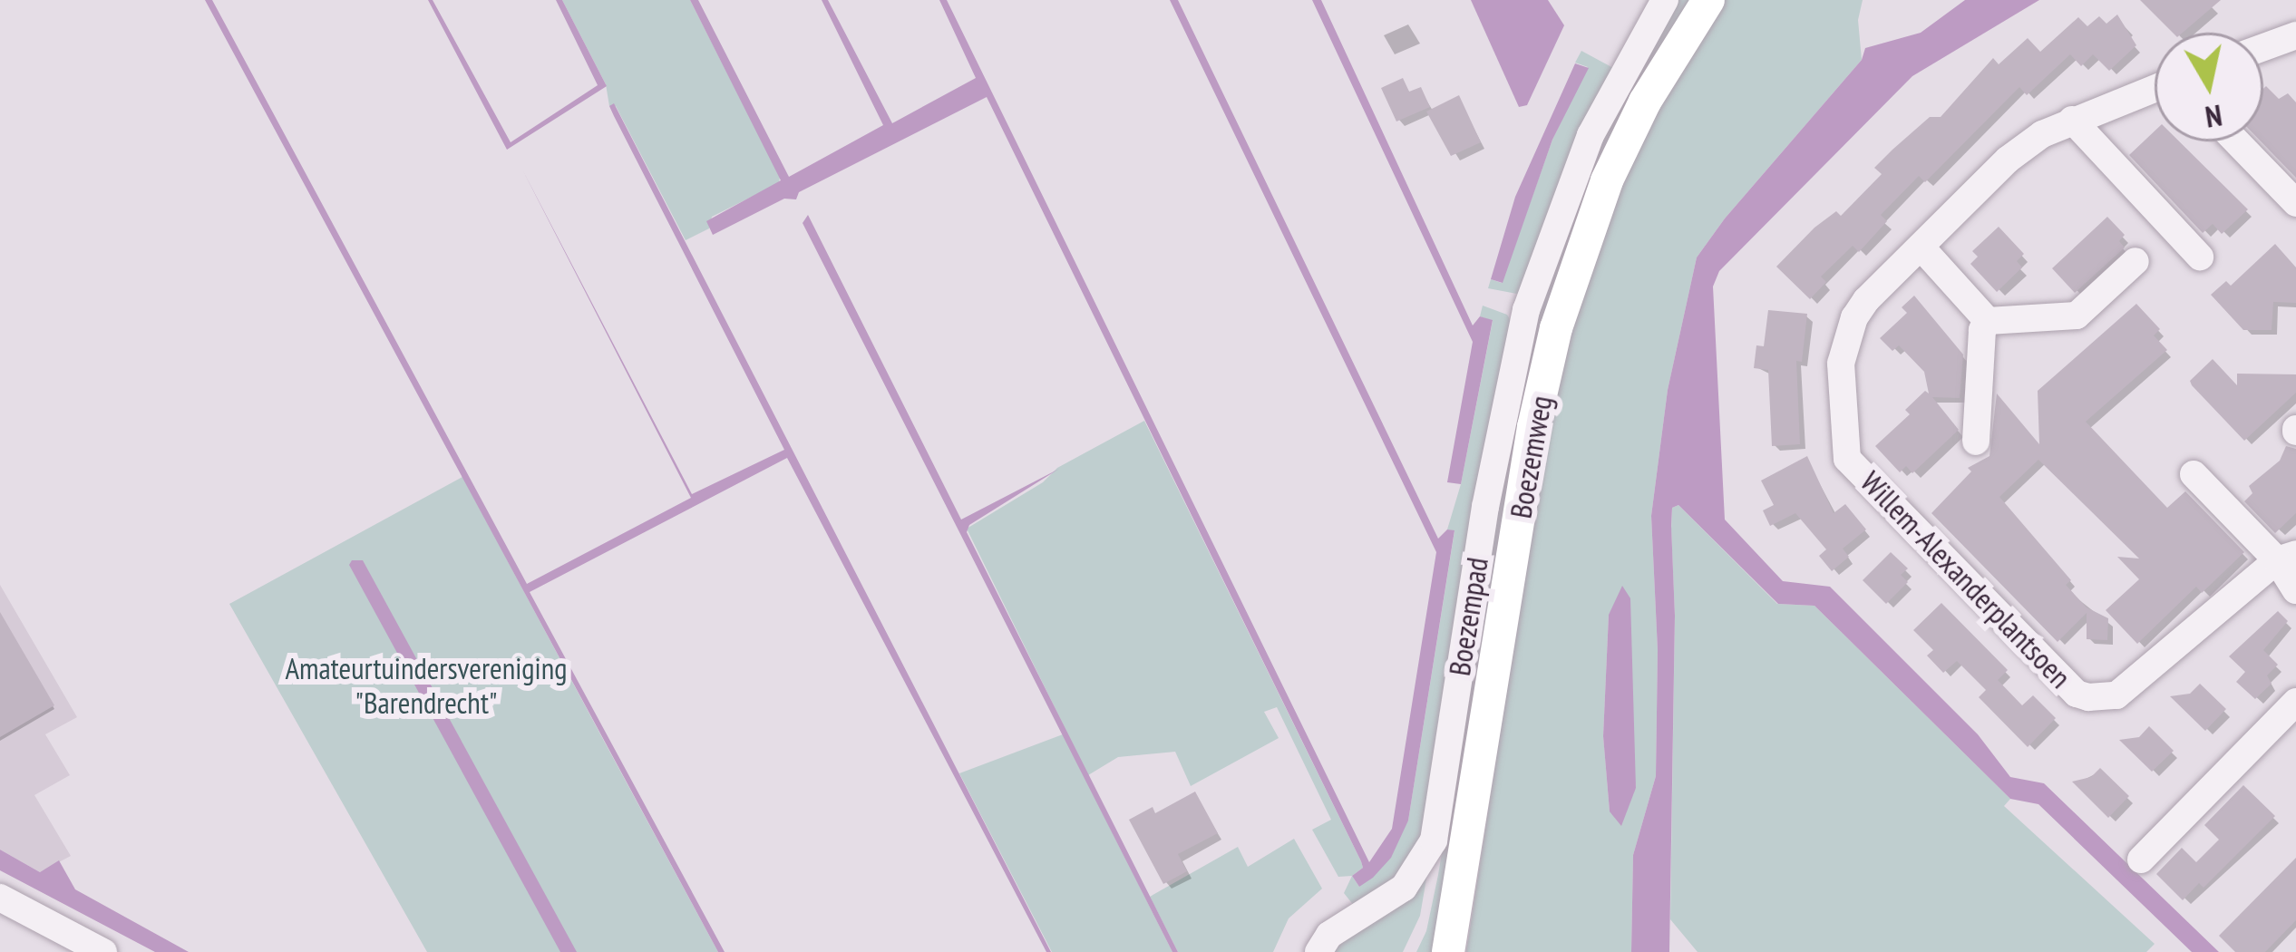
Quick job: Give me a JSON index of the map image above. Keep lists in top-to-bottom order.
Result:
{
  "streets": {
    "main road": ["Boezemweg"],
    "street": ["Willem-Alexanderplantsoen", "Boezempad"]
  },
  "parks": ["Amateurtuindersvereniging \"Barendrecht\""],
  "north": "bottom"
}
